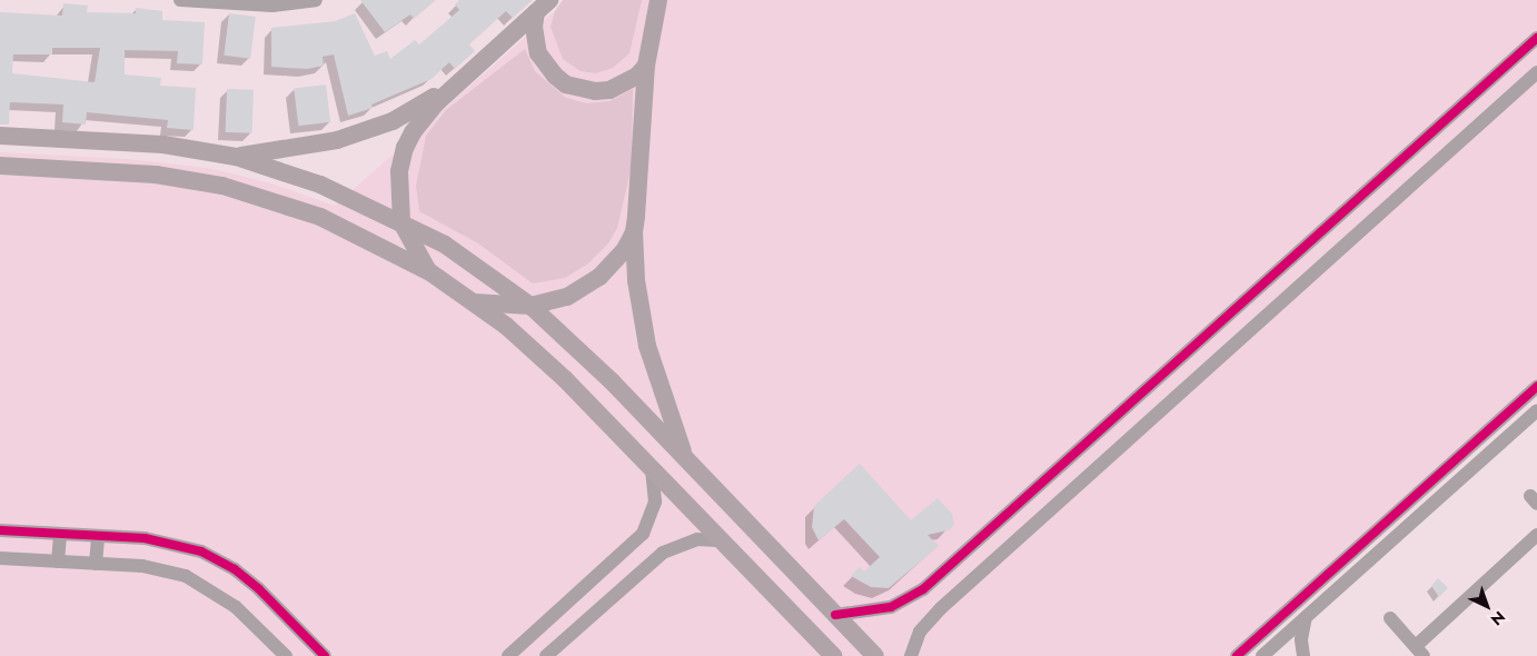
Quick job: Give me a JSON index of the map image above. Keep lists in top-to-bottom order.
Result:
{
  "north": "bottom right"
}
